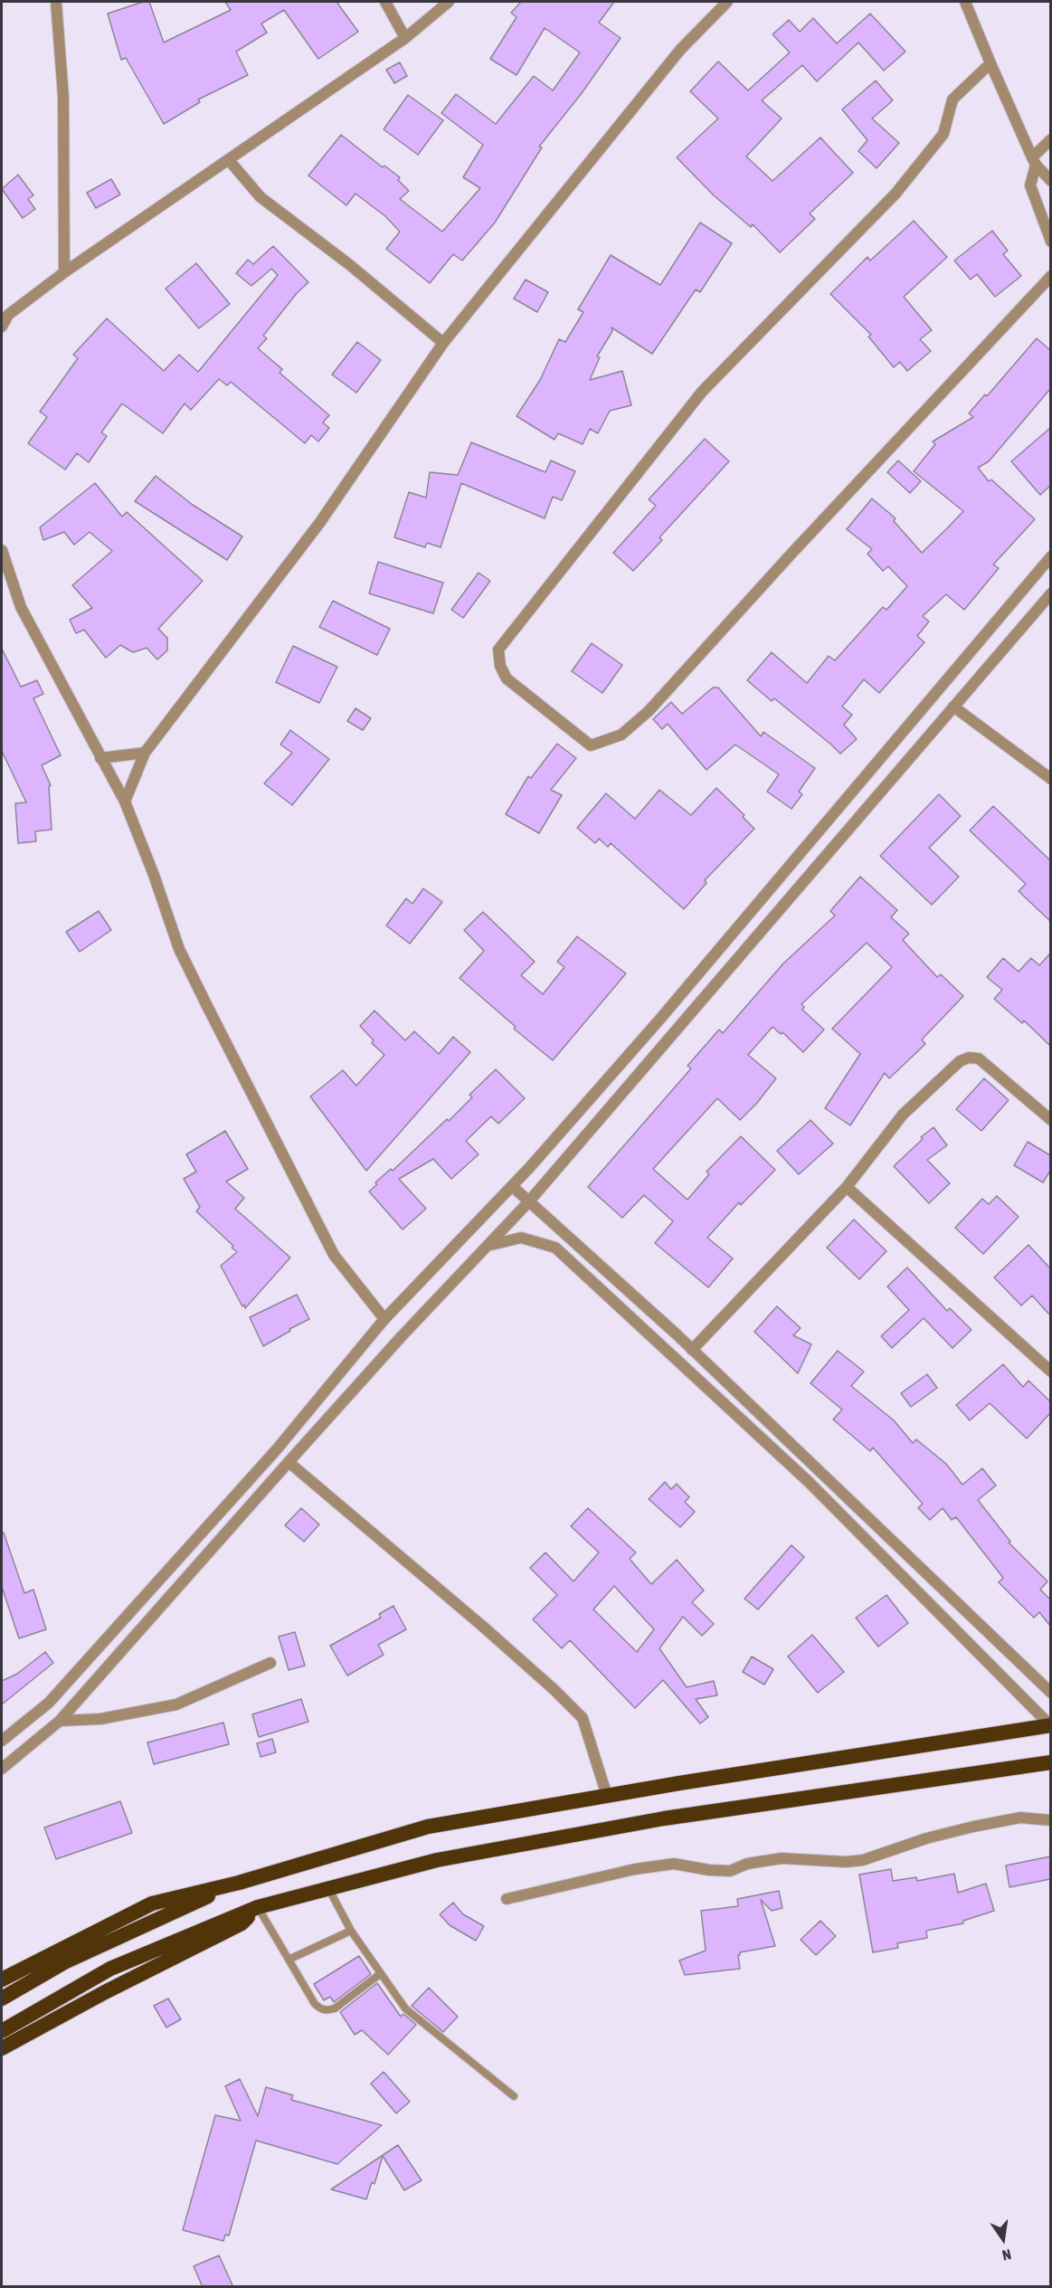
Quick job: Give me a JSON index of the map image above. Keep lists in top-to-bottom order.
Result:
{
  "north": "bottom"
}
